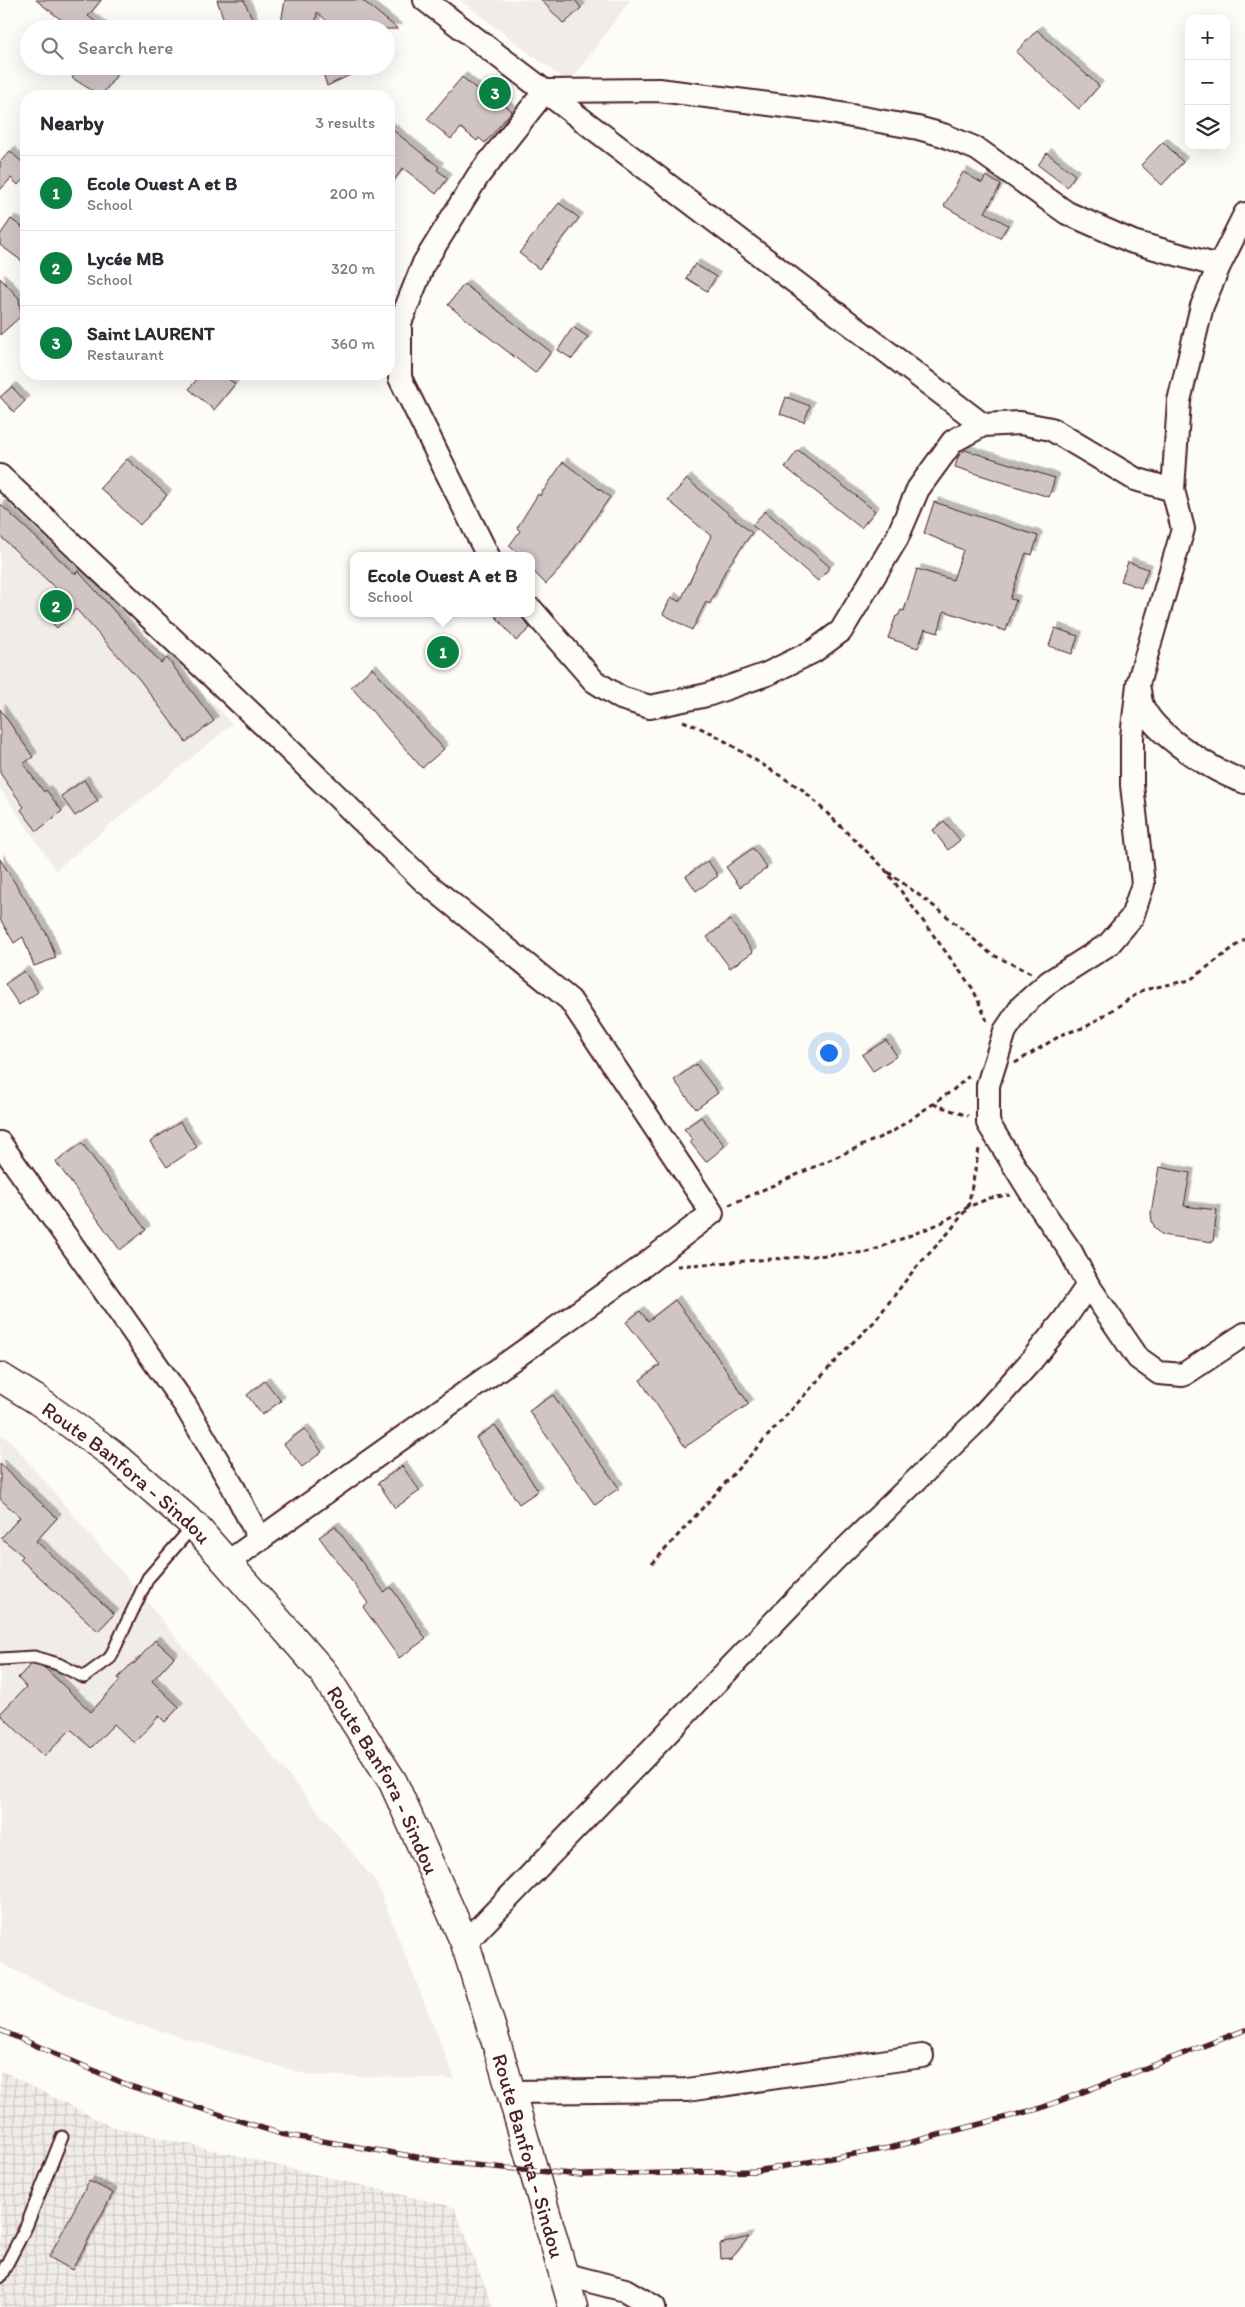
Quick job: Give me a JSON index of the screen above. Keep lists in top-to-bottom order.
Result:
{
  "streets": {
    "main road": ["Route Banfora - Sindou"]
  },
  "page": {
    "map_buttons": ["+", "−"],
    "search": "Search here",
    "pins": ["3", "2", "1"],
    "heading": ["Nearby", "3 results"],
    "list": [
      {
        "mark": "1",
        "name": "Ecole Ouest A et B",
        "note": "School",
        "value": "200 m"
      },
      {
        "mark": "2",
        "name": "Lycée MB",
        "note": "School",
        "value": "320 m"
      },
      {
        "mark": "3",
        "name": "Saint LAURENT",
        "note": "Restaurant",
        "value": "360 m"
      }
    ],
    "popup": ["Ecole Ouest A et B", "School"]
  }
}
